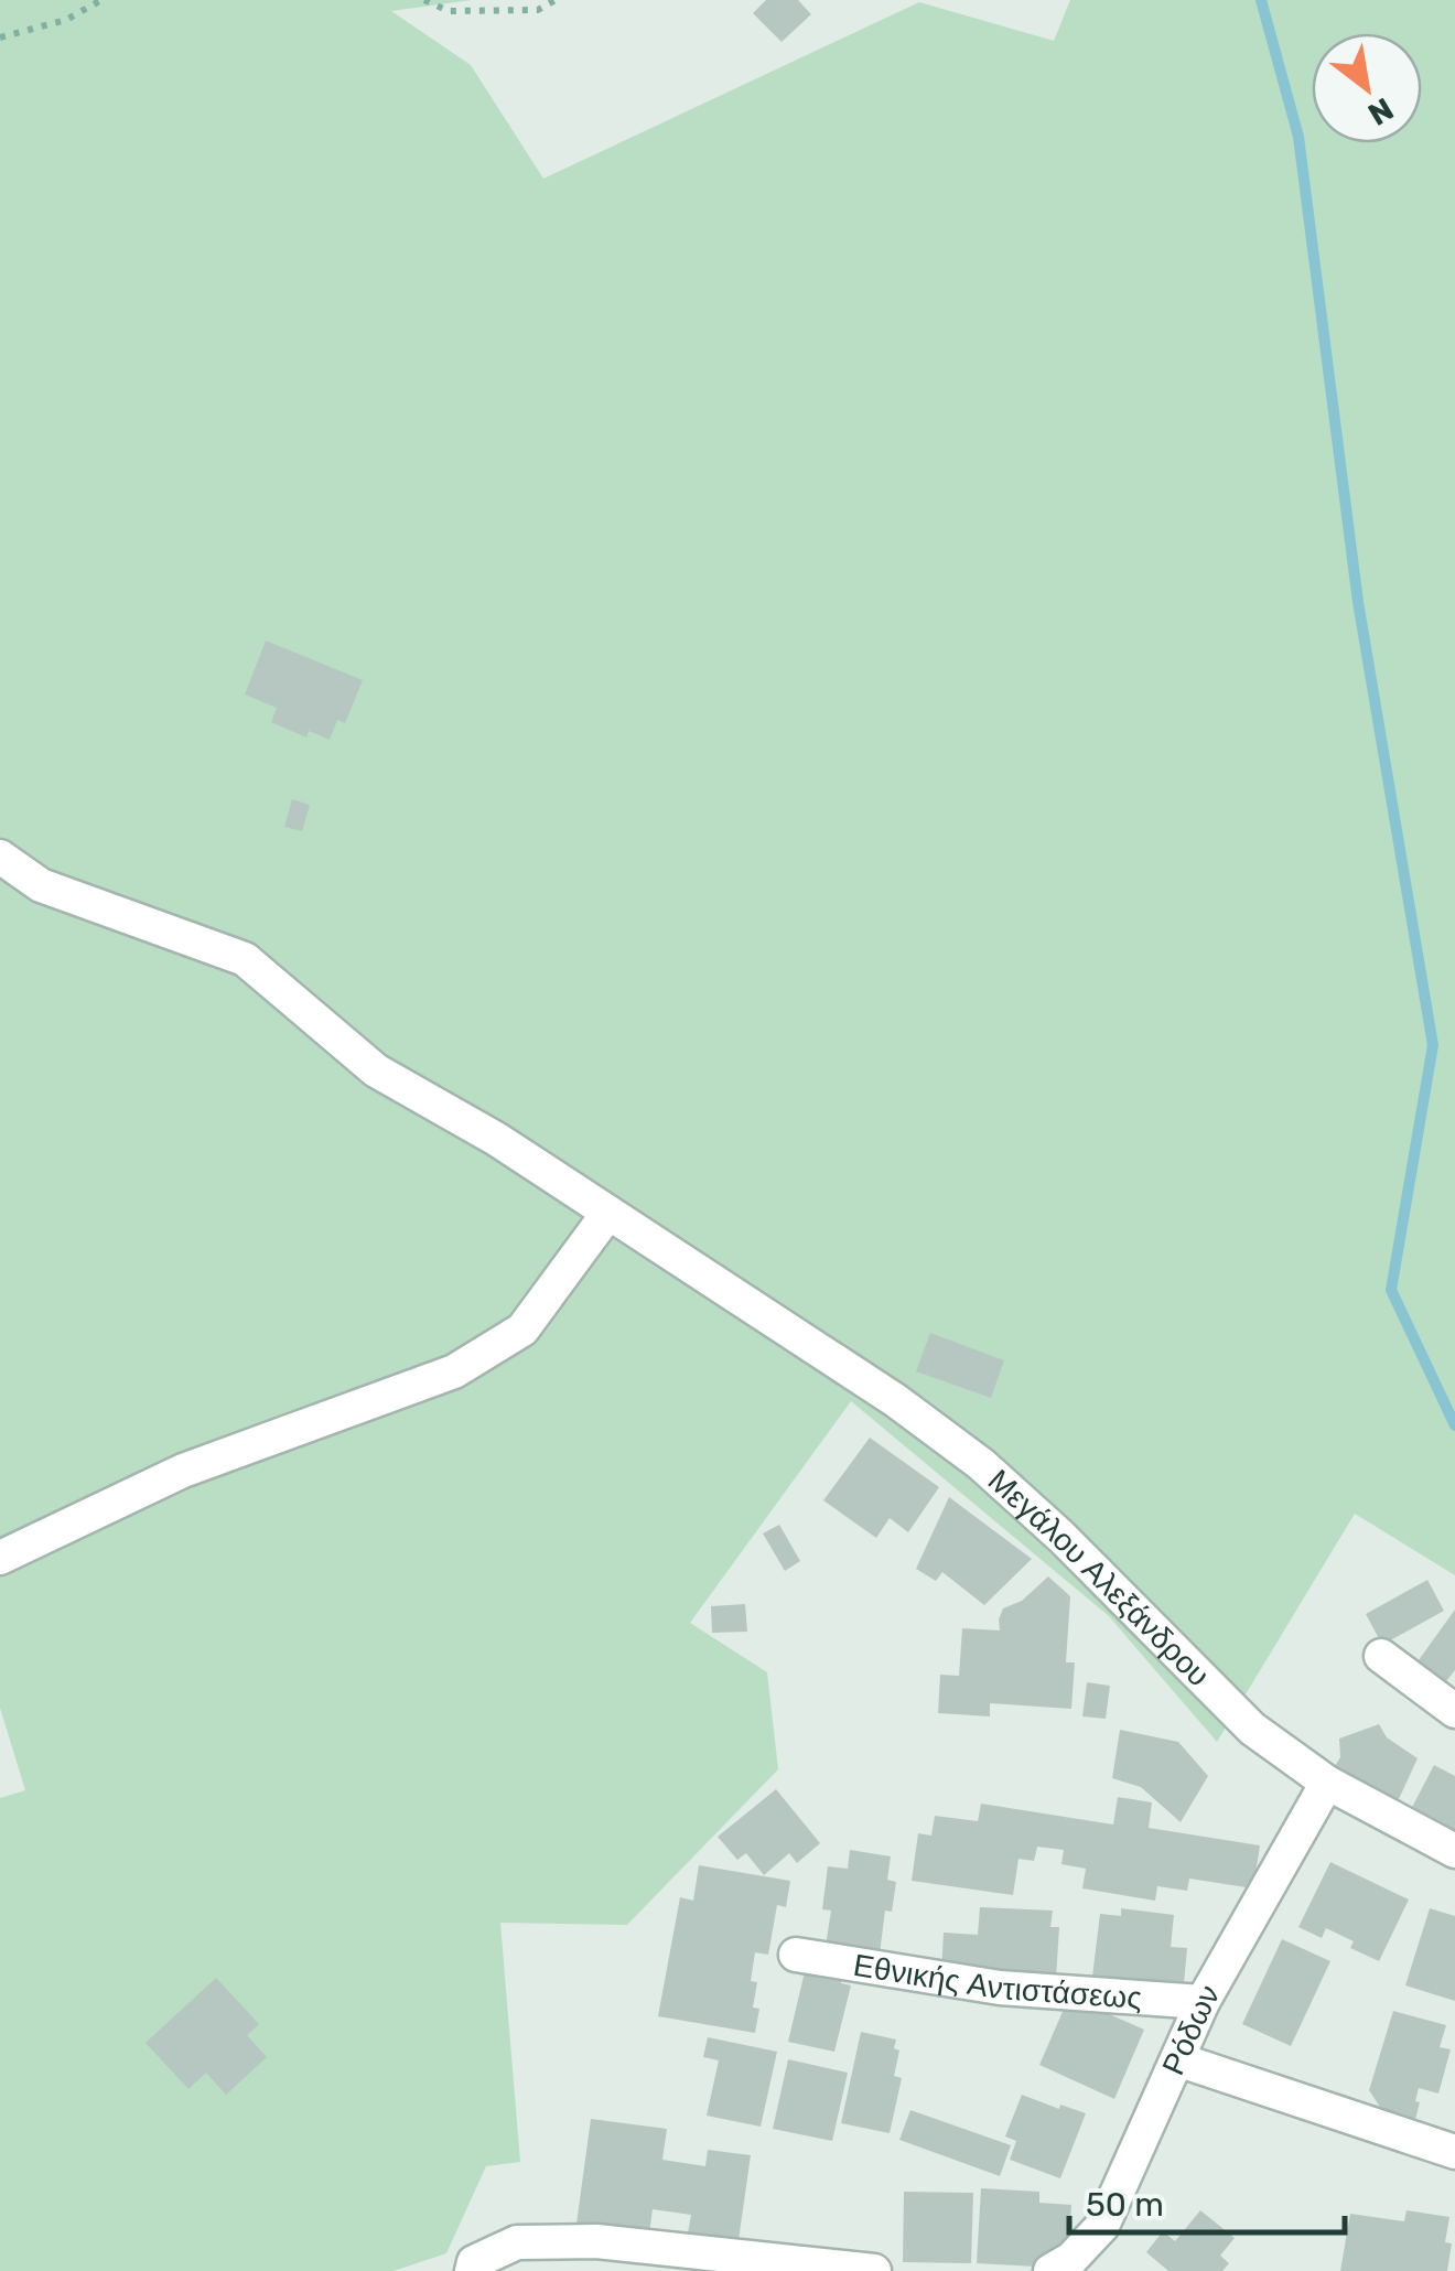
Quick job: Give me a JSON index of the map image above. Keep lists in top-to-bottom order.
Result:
{
  "streets": {
    "street": ["Μεγάλου Αλεξάνδρου", "Εθνικής Αντιστάσεως", "Ρόδων"]
  },
  "crossings": [
    ["Μεγάλου Αλεξάνδρου", "Ρόδων"],
    ["Εθνικής Αντιστάσεως", "Ρόδων"]
  ],
  "scale_bar": "50 m",
  "north": "bottom right"
}
